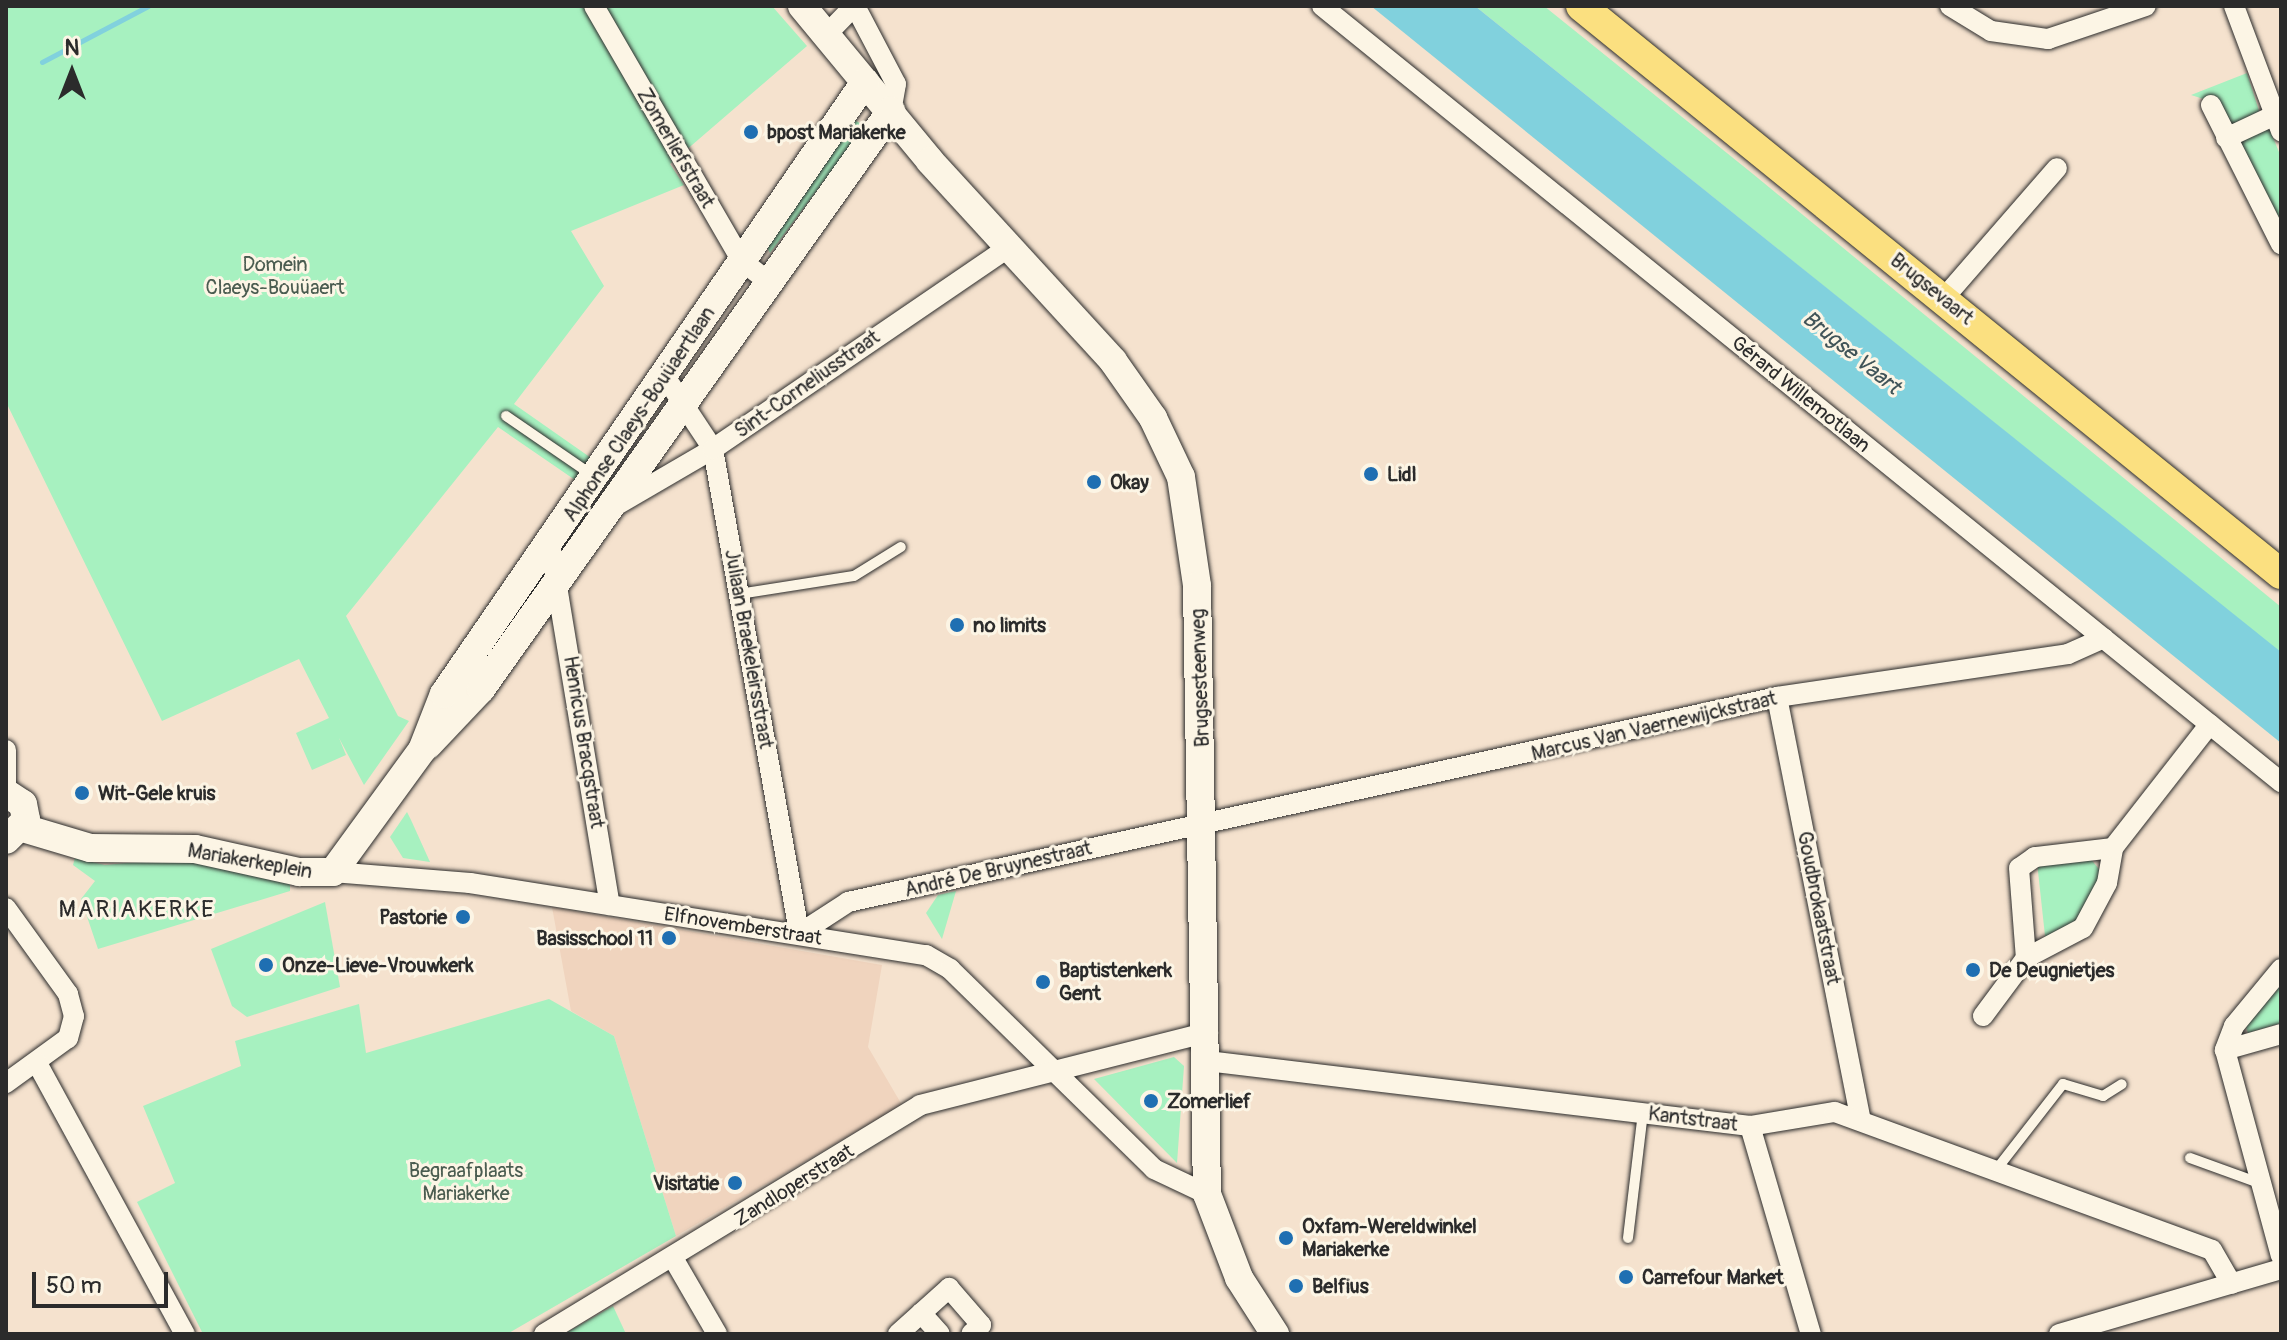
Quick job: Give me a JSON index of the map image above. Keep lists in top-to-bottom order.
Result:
{
  "streets": {
    "main road": ["Brugsevaart"],
    "street": [
      "Zomerliefstraat",
      "Sint-Corneliusstraat",
      "Gérard Willemotlaan",
      "Alphonse Claeys-Bouüaertlaan",
      "Juliaan Braekeleirsstraat",
      "Brugsesteenweg",
      "Marcus Van Vaernewijckstraat",
      "Henricus Bracqstraat",
      "Mariakerkeplein",
      "André De Bruynestraat",
      "Goudbrokaatstraat",
      "Elfnovemberstraat",
      "Kantstraat",
      "Zandloperstraat"
    ]
  },
  "crossings": [
    ["Zomerliefstraat", "Alphonse Claeys-Bouüaertlaan"],
    ["Sint-Corneliusstraat", "Alphonse Claeys-Bouüaertlaan"],
    ["Sint-Corneliusstraat", "Juliaan Braekeleirsstraat"],
    ["Sint-Corneliusstraat", "Brugsesteenweg"],
    ["Gérard Willemotlaan", "Marcus Van Vaernewijckstraat"],
    ["Alphonse Claeys-Bouüaertlaan", "Juliaan Braekeleirsstraat"],
    ["Alphonse Claeys-Bouüaertlaan", "Brugsesteenweg"],
    ["Alphonse Claeys-Bouüaertlaan", "Henricus Bracqstraat"],
    ["Alphonse Claeys-Bouüaertlaan", "Mariakerkeplein"],
    ["Juliaan Braekeleirsstraat", "André De Bruynestraat"],
    ["Juliaan Braekeleirsstraat", "Elfnovemberstraat"],
    ["Brugsesteenweg", "Marcus Van Vaernewijckstraat"],
    ["Brugsesteenweg", "André De Bruynestraat"],
    ["Brugsesteenweg", "Elfnovemberstraat"],
    ["Brugsesteenweg", "Kantstraat"],
    ["Brugsesteenweg", "Zandloperstraat"],
    ["Marcus Van Vaernewijckstraat", "André De Bruynestraat"],
    ["Marcus Van Vaernewijckstraat", "Goudbrokaatstraat"],
    ["Henricus Bracqstraat", "Elfnovemberstraat"],
    ["Mariakerkeplein", "Elfnovemberstraat"],
    ["André De Bruynestraat", "Elfnovemberstraat"],
    ["Goudbrokaatstraat", "Kantstraat"],
    ["Elfnovemberstraat", "Zandloperstraat"]
  ],
  "districts": ["MARIAKERKE"],
  "water": ["Brugse Vaart"],
  "parks": ["Domein Claeys-Bouüaert", "Begraafplaats Mariakerke"],
  "places": [
    "bpost Mariakerke",
    "Lidl",
    "Okay",
    "no limits",
    "Wit-Gele kruis",
    "Pastorie",
    "Basisschool 11",
    "Onze-Lieve-Vrouwkerk",
    "De Deugnietjes",
    "Baptistenkerk Gent",
    "Zomerlief",
    "Visitatie",
    "Oxfam-Wereldwinkel Mariakerke",
    "Carrefour Market",
    "Belfius"
  ],
  "scale_bar": "50 m",
  "north": "top"
}
